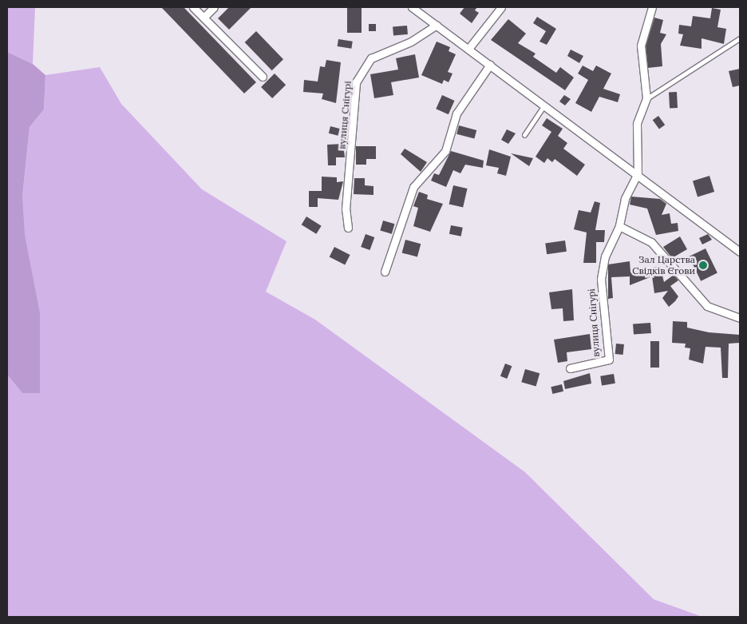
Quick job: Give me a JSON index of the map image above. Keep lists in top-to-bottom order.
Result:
{
  "streets": {
    "street": ["вулиця Снігурі"]
  },
  "places": ["Зал Царства Свідків Єгови"]
}
